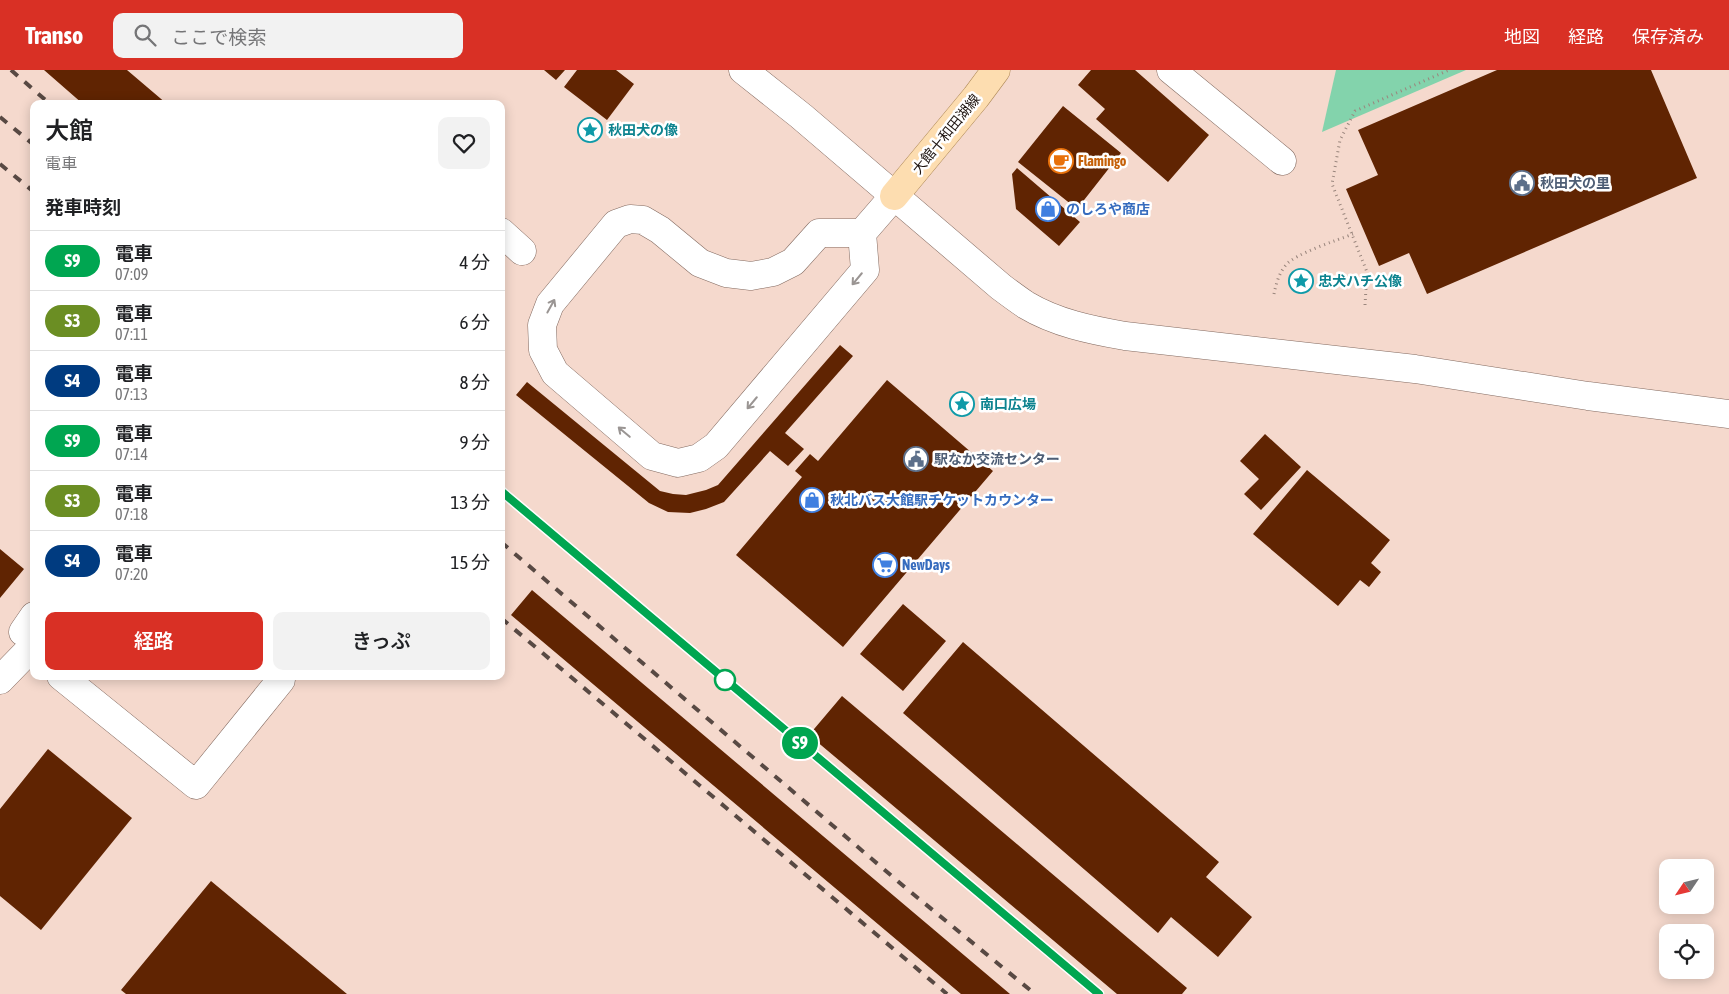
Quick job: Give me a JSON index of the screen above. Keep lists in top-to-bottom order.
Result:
{
  "streets": {
    "main road": ["大館十和田湖線"]
  },
  "places": {
    "place": ["秋田犬の像", "忠犬ハチ公像", "南口広場"],
    "cafe": ["Flamingo"],
    "public building": ["秋田犬の里", "駅なか交流センター"],
    "shop": ["のしろや商店", "秋北バス大館駅チケットカウンター"],
    "supermarket": ["NewDays"]
  },
  "north": "bottom left",
  "page": {
    "header": "Transo",
    "search": "ここで検索",
    "nav": ["地図", "経路", "保存済み"],
    "on_map": "S9",
    "heading": [
      ["大館", "電車"],
      "発車時刻"
    ],
    "list": [
      {
        "mark": "S9",
        "name": "電車",
        "note": "07:09",
        "value": "4 分"
      },
      {
        "mark": "S3",
        "name": "電車",
        "note": "07:11",
        "value": "6 分"
      },
      {
        "mark": "S4",
        "name": "電車",
        "note": "07:13",
        "value": "8 分"
      },
      {
        "mark": "S9",
        "name": "電車",
        "note": "07:14",
        "value": "9 分"
      },
      {
        "mark": "S3",
        "name": "電車",
        "note": "07:18",
        "value": "13 分"
      },
      {
        "mark": "S4",
        "name": "電車",
        "note": "07:20",
        "value": "15 分"
      }
    ],
    "buttons": ["経路", "きっぷ"]
  }
}
